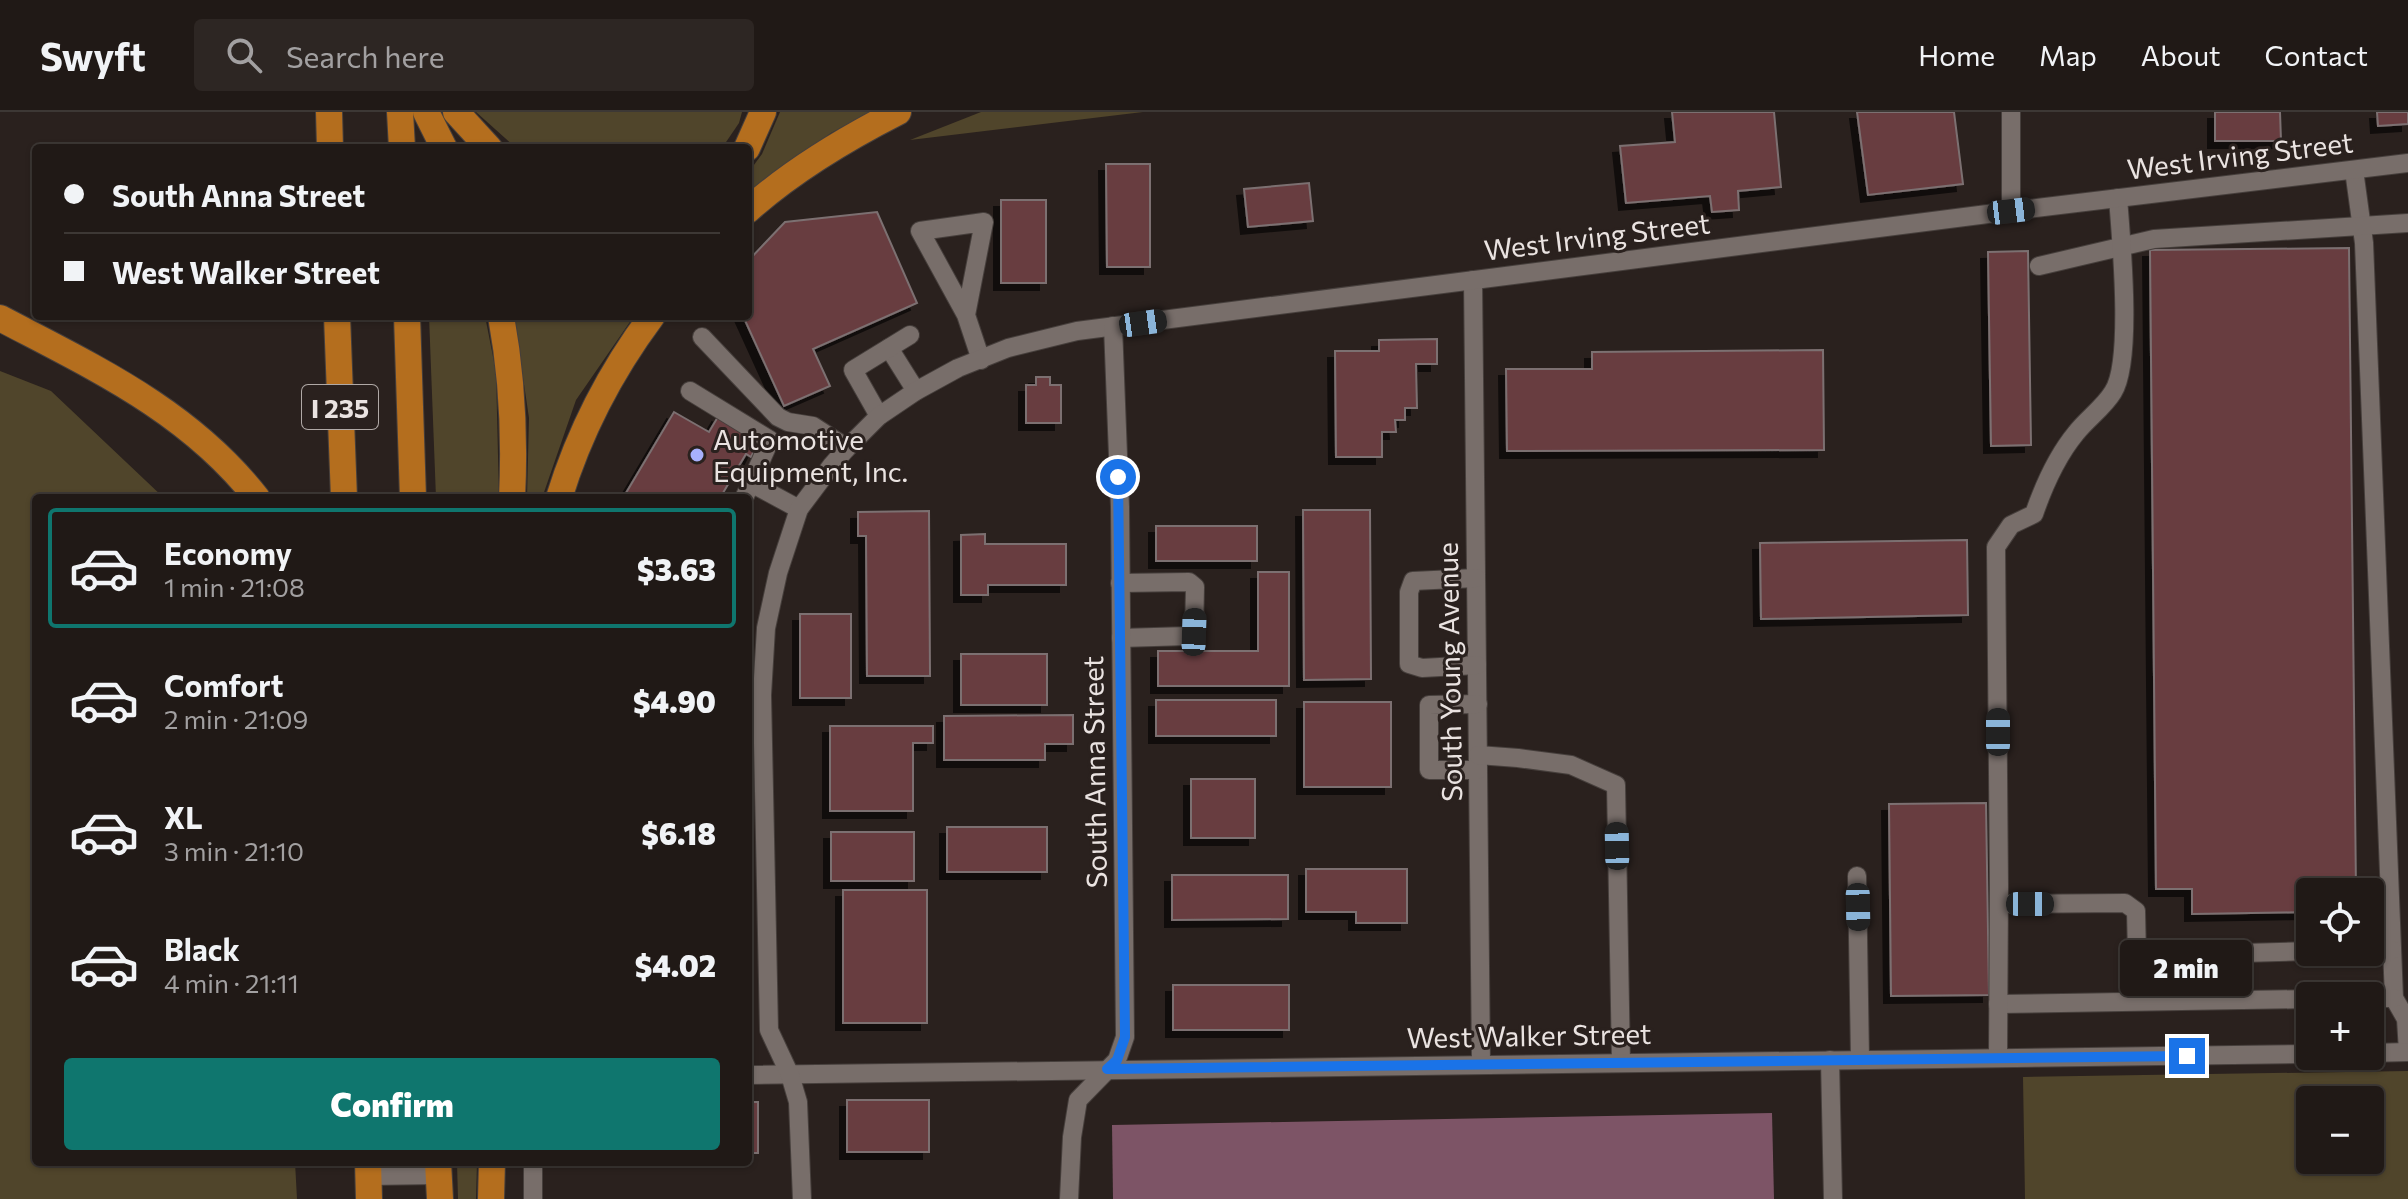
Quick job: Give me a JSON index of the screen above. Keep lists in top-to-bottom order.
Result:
{
  "streets": {
    "highway": ["I 235"],
    "street": [
      "West Irving Street",
      "South Young Avenue",
      "South Anna Street",
      "West Walker Street"
    ]
  },
  "crossings": [
    ["West Irving Street", "South Young Avenue"],
    ["West Irving Street", "South Anna Street"],
    ["West Irving Street", "West Walker Street"],
    ["South Young Avenue", "West Walker Street"],
    ["South Anna Street", "West Walker Street"]
  ],
  "places": ["Automotive Equipment, Inc."],
  "page": {
    "header": "Swyft",
    "search": "Search here",
    "nav": [
      "Home",
      "Map",
      "About",
      "Contact"
    ],
    "banner": ["South Anna Street", "West Walker Street"],
    "list": [
      {
        "name": "Economy",
        "note": "1 min · 21:08",
        "value": "$3.63"
      },
      {
        "name": "Comfort",
        "note": "2 min · 21:09",
        "value": "$4.90"
      },
      {
        "name": "XL",
        "note": "3 min · 21:10",
        "value": "$6.18"
      },
      {
        "name": "Black",
        "note": "4 min · 21:11",
        "value": "$4.02"
      }
    ],
    "map_buttons": ["+", "−"],
    "bubble": "2 min",
    "buttons": "Confirm"
  }
}
